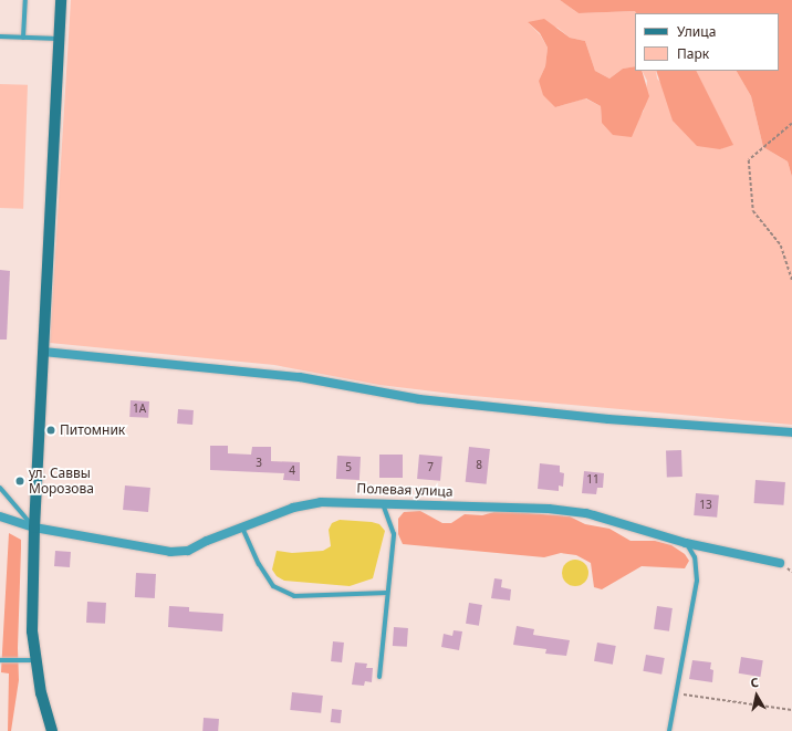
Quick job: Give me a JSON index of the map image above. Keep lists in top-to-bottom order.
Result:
{
  "streets": {
    "street": ["Полевая улица"]
  },
  "places": ["Питомник", "ул. Саввы Морозова"],
  "house_numbers": [
    "1А",
    "3",
    "8",
    "5",
    "7",
    "4",
    "11",
    "13"
  ],
  "legend": ["Улица", "Парк"],
  "north": "top"
}
